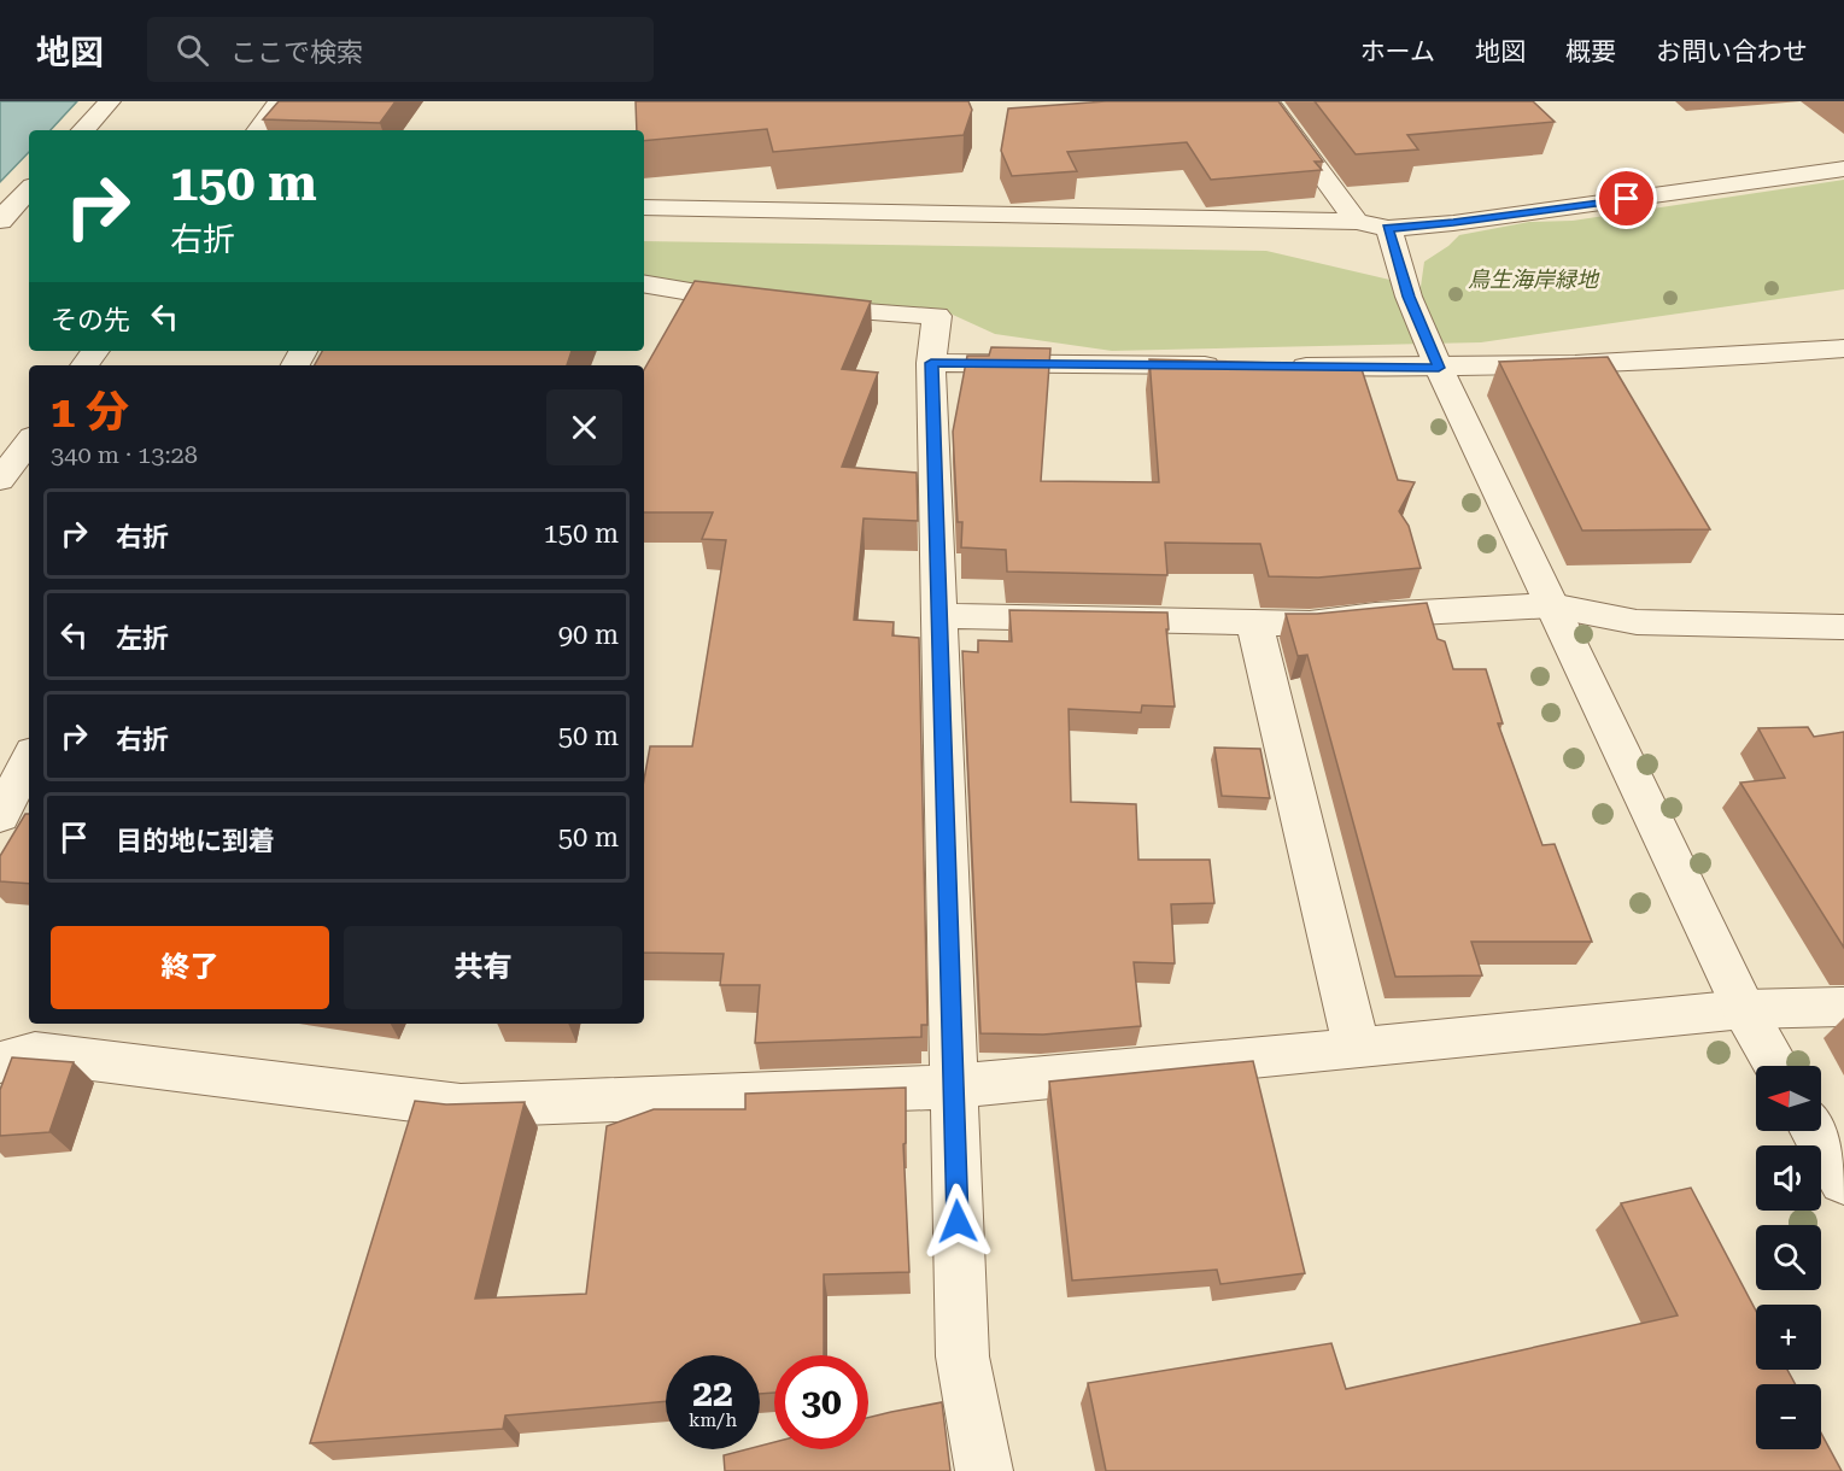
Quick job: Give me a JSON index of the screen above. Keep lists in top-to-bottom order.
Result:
{
  "parks": ["鳥生海岸緑地"],
  "north": "left",
  "page": {
    "header": "地図",
    "search": "ここで検索",
    "nav": [
      "ホーム",
      "地図",
      "概要",
      "お問い合わせ"
    ],
    "turn": ["150 m", "右折"],
    "then": "その先",
    "heading": ["1 分", "340 m · 13:28"],
    "list": [
      {
        "name": "右折",
        "value": "150 m"
      },
      {
        "name": "左折",
        "value": "90 m"
      },
      {
        "name": "右折",
        "value": "50 m"
      },
      {
        "name": "目的地に到着",
        "value": "50 m"
      }
    ],
    "buttons": ["終了", "共有"],
    "map_buttons": ["+", "−"],
    "speed": "22 km/h",
    "limit": "30"
  }
}
